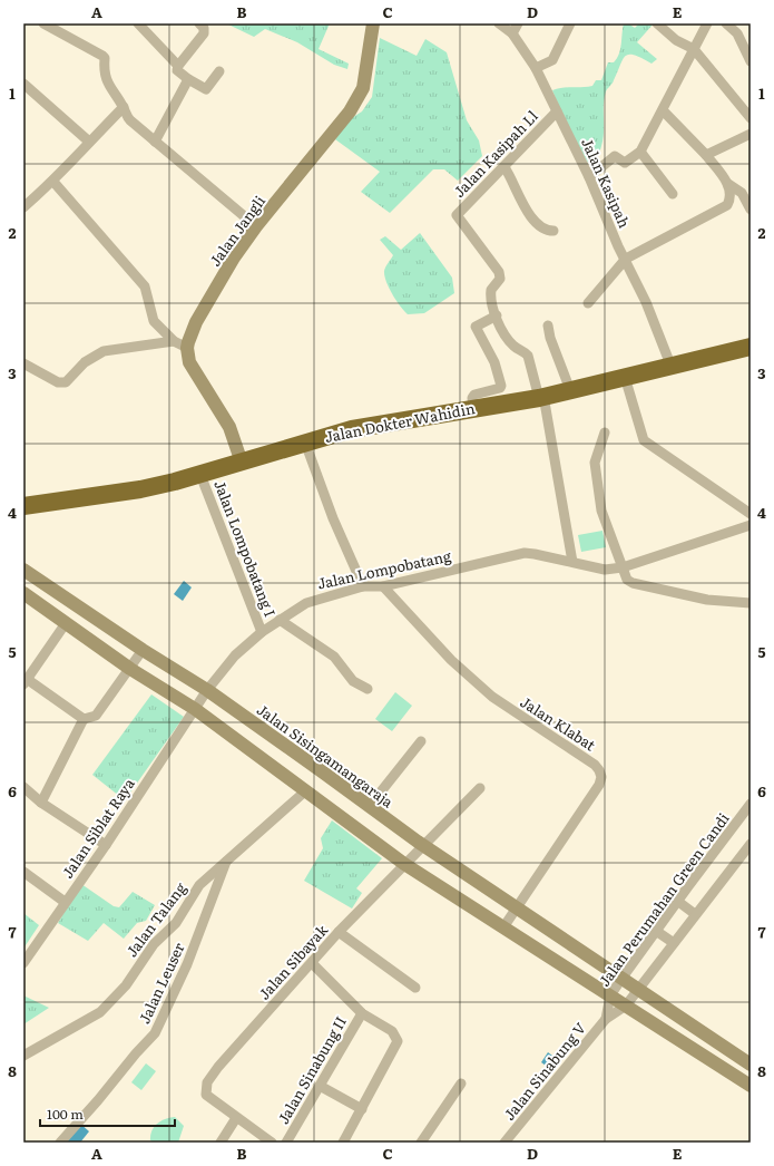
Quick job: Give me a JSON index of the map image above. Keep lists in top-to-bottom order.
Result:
{
  "streets": {
    "highway": ["Jalan Dokter Wahidin"],
    "main road": ["Jalan Jangli", "Jalan Sisingamangaraja"],
    "street": [
      "Jalan Kasipah Ll",
      "Jalan Kasipah",
      "Jalan Lompobatang I",
      "Jalan Lompobatang",
      "Jalan Klabat",
      "Jalan Siblat Raya",
      "Jalan Perumahan Green Candi",
      "Jalan Talang",
      "Jalan Sibayak",
      "Jalan Leuser",
      "Jalan Sinabung II",
      "Jalan Sinabung V"
    ]
  },
  "crossings": [
    ["Jalan Kasipah Ll", "Jalan Kasipah"],
    ["Jalan Kasipah Ll", "Jalan Dokter Wahidin"],
    ["Jalan Kasipah", "Jalan Dokter Wahidin"],
    ["Jalan Dokter Wahidin", "Jalan Lompobatang I"],
    ["Jalan Lompobatang I", "Jalan Lompobatang"],
    ["Jalan Lompobatang", "Jalan Klabat"],
    ["Jalan Lompobatang", "Jalan Sisingamangaraja"],
    ["Jalan Klabat", "Jalan Sisingamangaraja"],
    ["Jalan Sisingamangaraja", "Jalan Perumahan Green Candi"],
    ["Jalan Perumahan Green Candi", "Jalan Sinabung V"],
    ["Jalan Talang", "Jalan Leuser"]
  ],
  "scale_bar": "100 m",
  "grid": {
    "columns": [
      "A",
      "B",
      "C",
      "D",
      "E"
    ],
    "rows": [
      "1",
      "2",
      "3",
      "4",
      "5",
      "6",
      "7",
      "8"
    ]
  }
}
